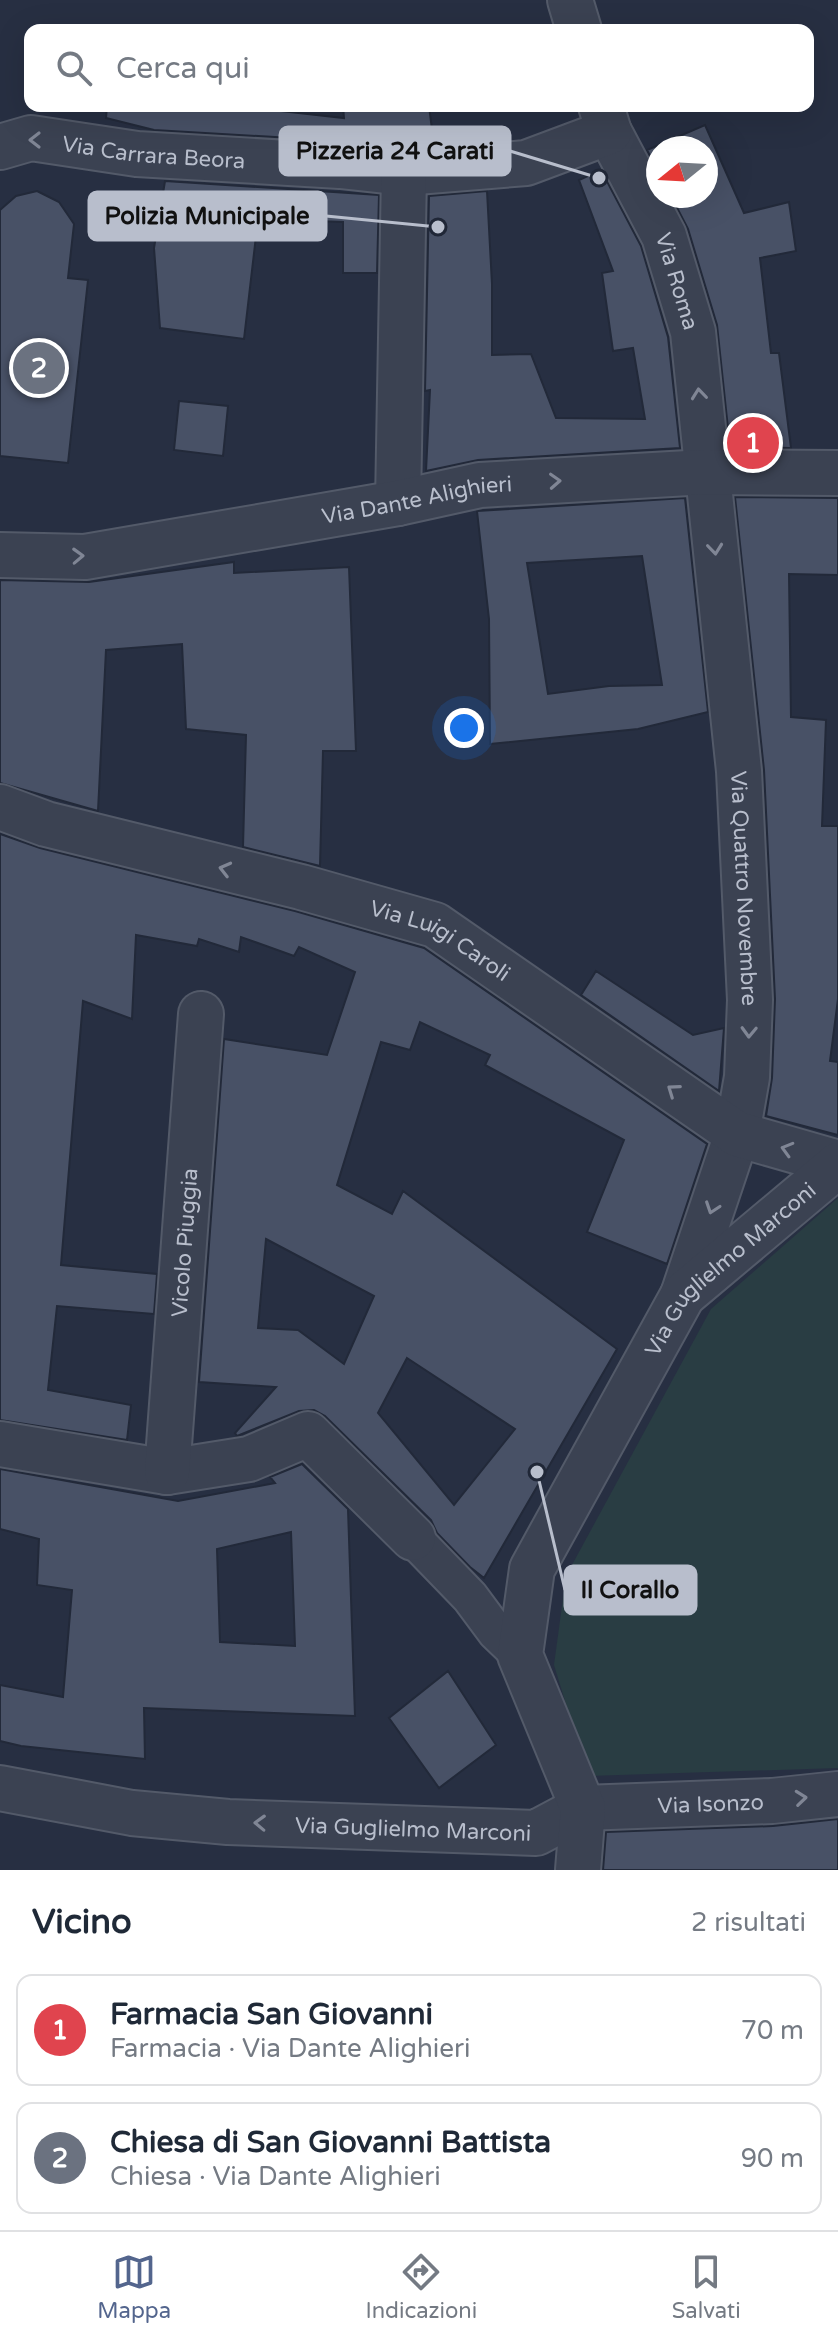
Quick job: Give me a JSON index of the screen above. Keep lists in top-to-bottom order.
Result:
{
  "streets": {
    "street": [
      "Via Carrara Beora",
      "Via Roma",
      "Via Dante Alighieri",
      "Via Quattro Novembre",
      "Via Luigi Caroli",
      "Vicolo Piuggia",
      "Via Guglielmo Marconi",
      "Via Isonzo"
    ]
  },
  "crossings": [
    ["Via Carrara Beora", "Via Roma"],
    ["Via Roma", "Via Dante Alighieri"],
    ["Via Roma", "Via Quattro Novembre"],
    ["Via Dante Alighieri", "Via Quattro Novembre"],
    ["Via Quattro Novembre", "Via Luigi Caroli"],
    ["Via Quattro Novembre", "Via Guglielmo Marconi"],
    ["Via Luigi Caroli", "Via Guglielmo Marconi"],
    ["Via Guglielmo Marconi", "Via Isonzo"]
  ],
  "one_way": [
    "Via Carrara Beora",
    "Via Dante Alighieri",
    "Via Quattro Novembre",
    "Via Luigi Caroli",
    "Via Guglielmo Marconi",
    "Via Isonzo"
  ],
  "places": ["Pizzeria 24 Carati", "Polizia Municipale", "Il Corallo"],
  "north": "left",
  "page": {
    "search": "Cerca qui",
    "pins": ["2", "1"],
    "heading": ["Vicino", "2 risultati"],
    "list": [
      {
        "mark": "1",
        "name": "Farmacia San Giovanni",
        "note": "Farmacia · Via Dante Alighieri",
        "value": "70 m"
      },
      {
        "mark": "2",
        "name": "Chiesa di San Giovanni Battista",
        "note": "Chiesa · Via Dante Alighieri",
        "value": "90 m"
      }
    ],
    "nav": ["Mappa", "Indicazioni", "Salvati"]
  }
}
